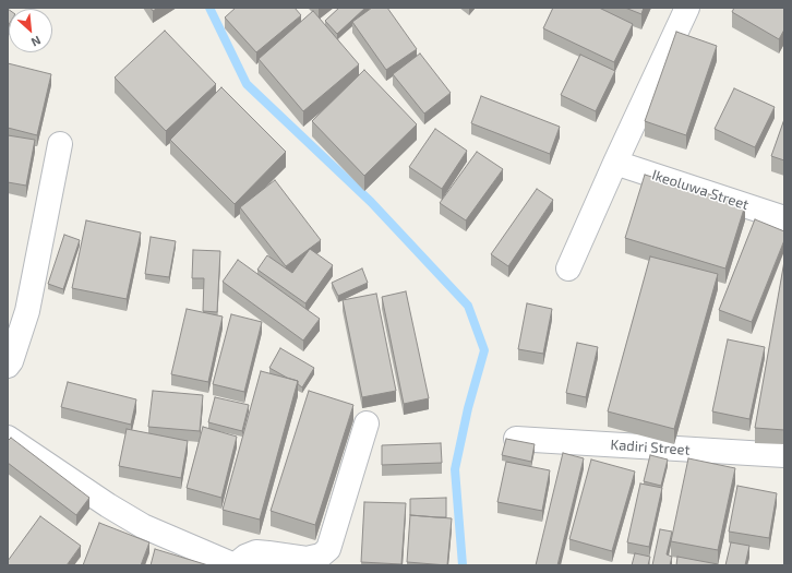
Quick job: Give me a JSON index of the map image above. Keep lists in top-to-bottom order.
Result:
{
  "streets": {
    "street": ["Ikeoluwa Street", "Kadiri Street"]
  },
  "north": "bottom right"
}
